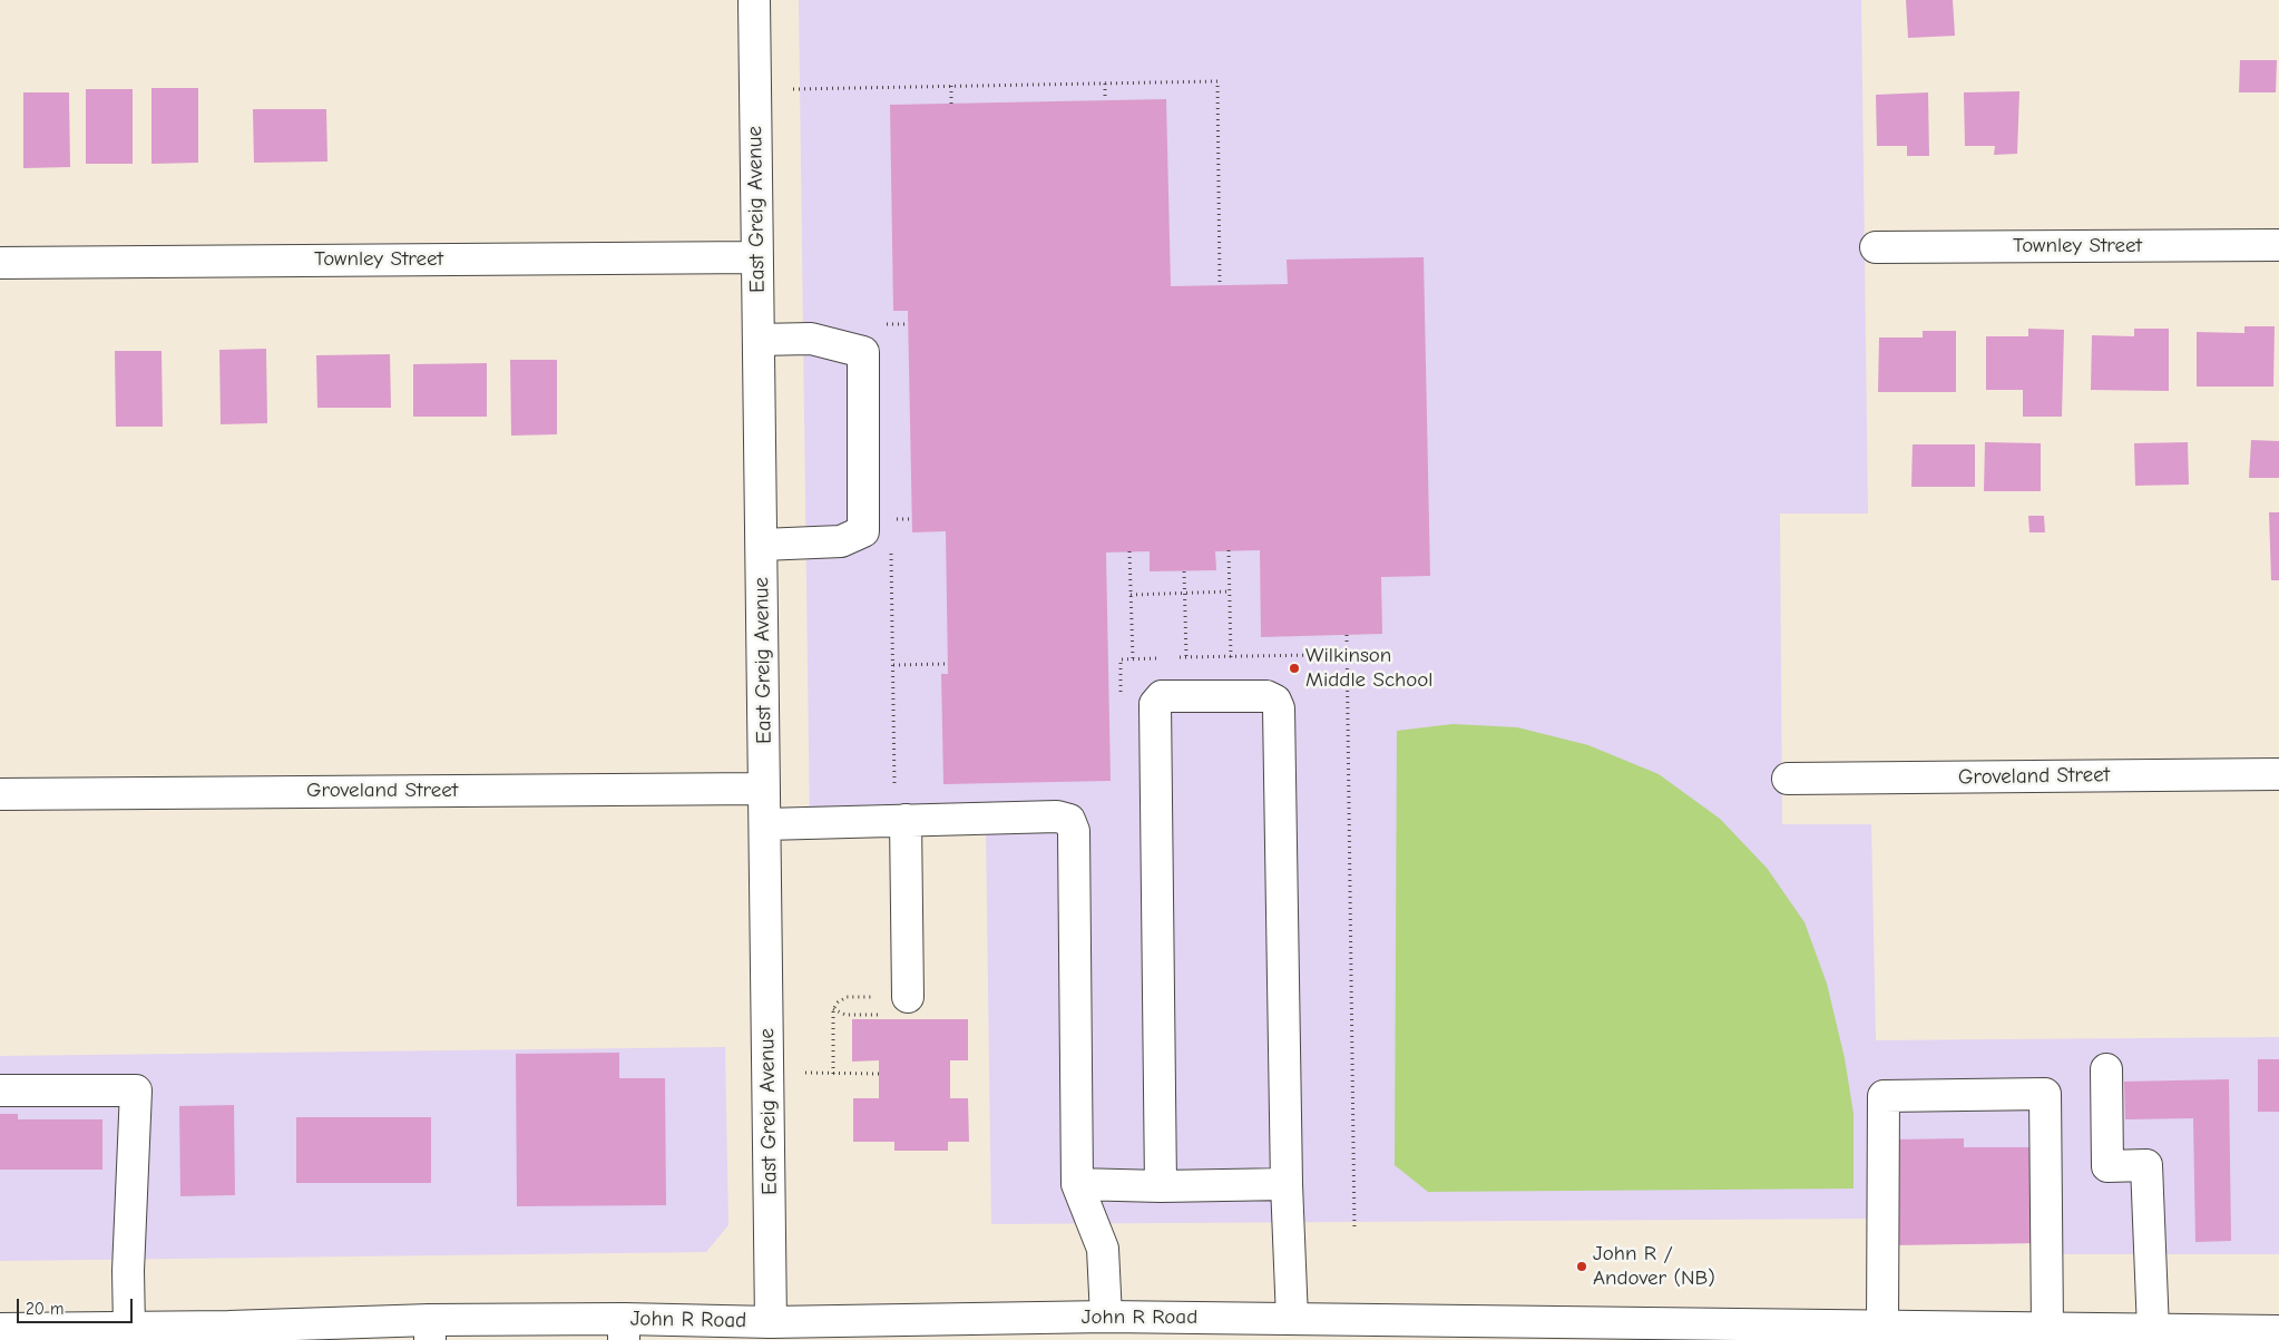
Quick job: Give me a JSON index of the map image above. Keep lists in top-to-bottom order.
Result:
{
  "streets": {
    "street": [
      "East Greig Avenue",
      "Townley Street",
      "Groveland Street",
      "John R Road"
    ]
  },
  "crossings": [
    ["East Greig Avenue", "Townley Street"],
    ["East Greig Avenue", "Groveland Street"],
    ["East Greig Avenue", "John R Road"]
  ],
  "places": ["Wilkinson Middle School", "John R / Andover (NB)"],
  "scale_bar": "20 m"
}
